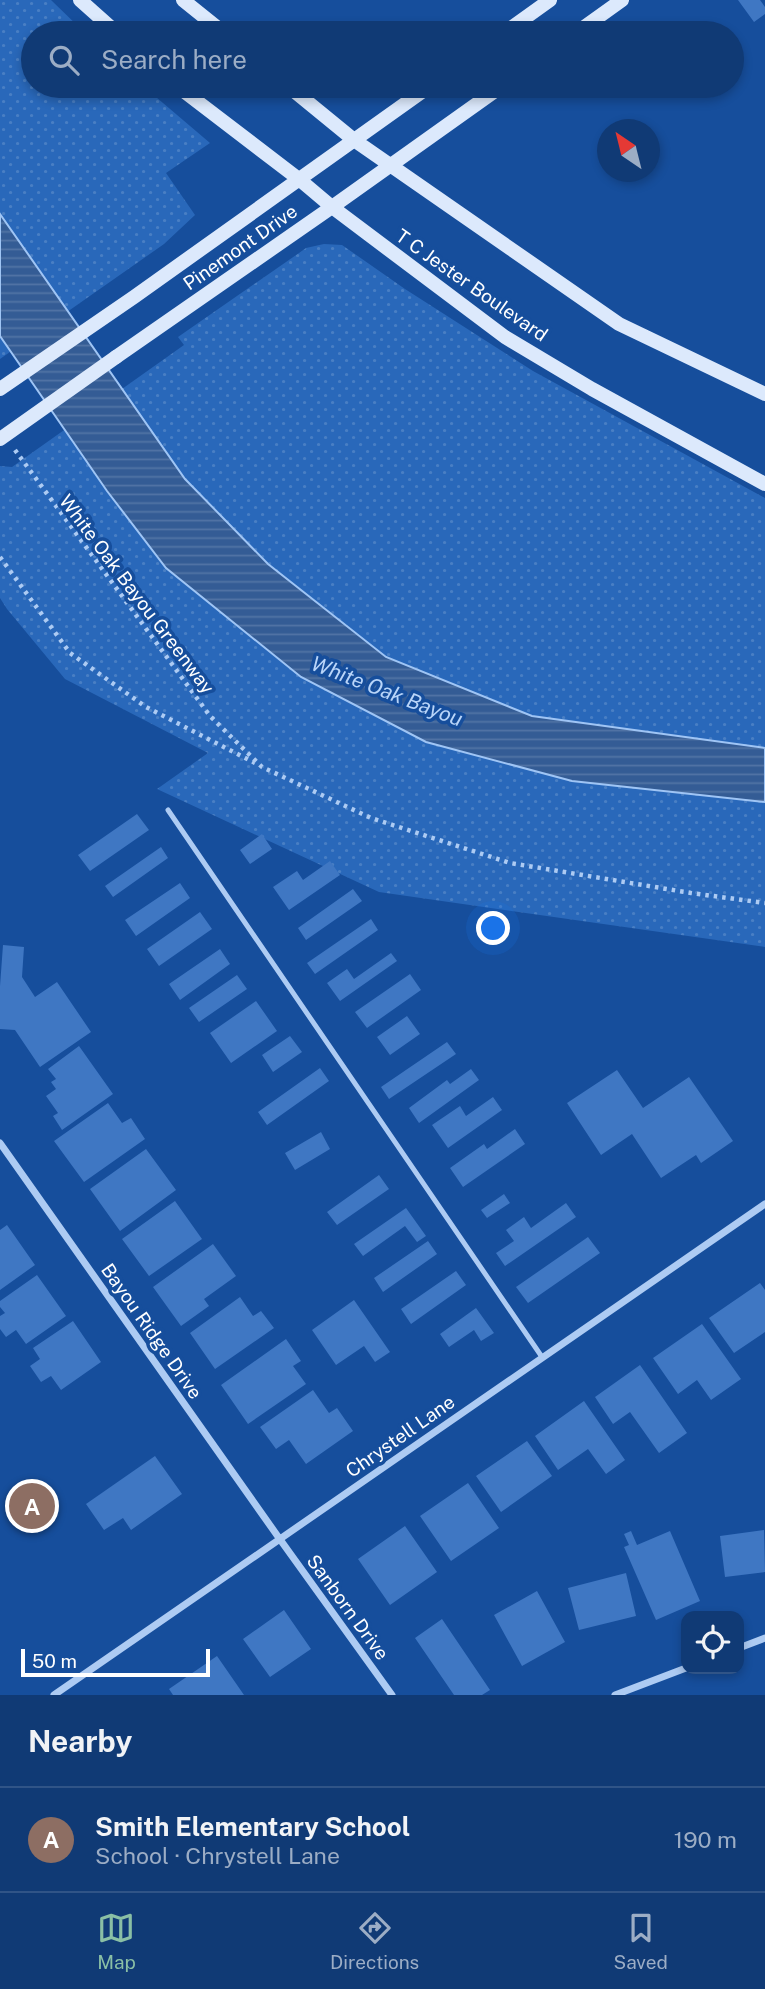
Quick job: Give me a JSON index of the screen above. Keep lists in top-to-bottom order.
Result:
{
  "streets": {
    "main road": ["Pinemont Drive", "T C Jester Boulevard"],
    "street": ["Bayou Ridge Drive", "Chrystell Lane", "Sanborn Drive"],
    "path": ["White Oak Bayou Greenway"]
  },
  "crossings": [
    ["Pinemont Drive", "T C Jester Boulevard"],
    ["Bayou Ridge Drive", "Chrystell Lane"],
    ["Bayou Ridge Drive", "Sanborn Drive"],
    ["Chrystell Lane", "Sanborn Drive"]
  ],
  "water": ["White Oak Bayou"],
  "scale_bar": "50 m",
  "north": "top left",
  "page": {
    "search": "Search here",
    "pins": "A",
    "scale": "50 m",
    "heading": "Nearby",
    "list": [
      {
        "mark": "A",
        "name": "Smith Elementary School",
        "note": "School · Chrystell Lane",
        "value": "190 m"
      }
    ],
    "nav": ["Map", "Directions", "Saved"]
  }
}
